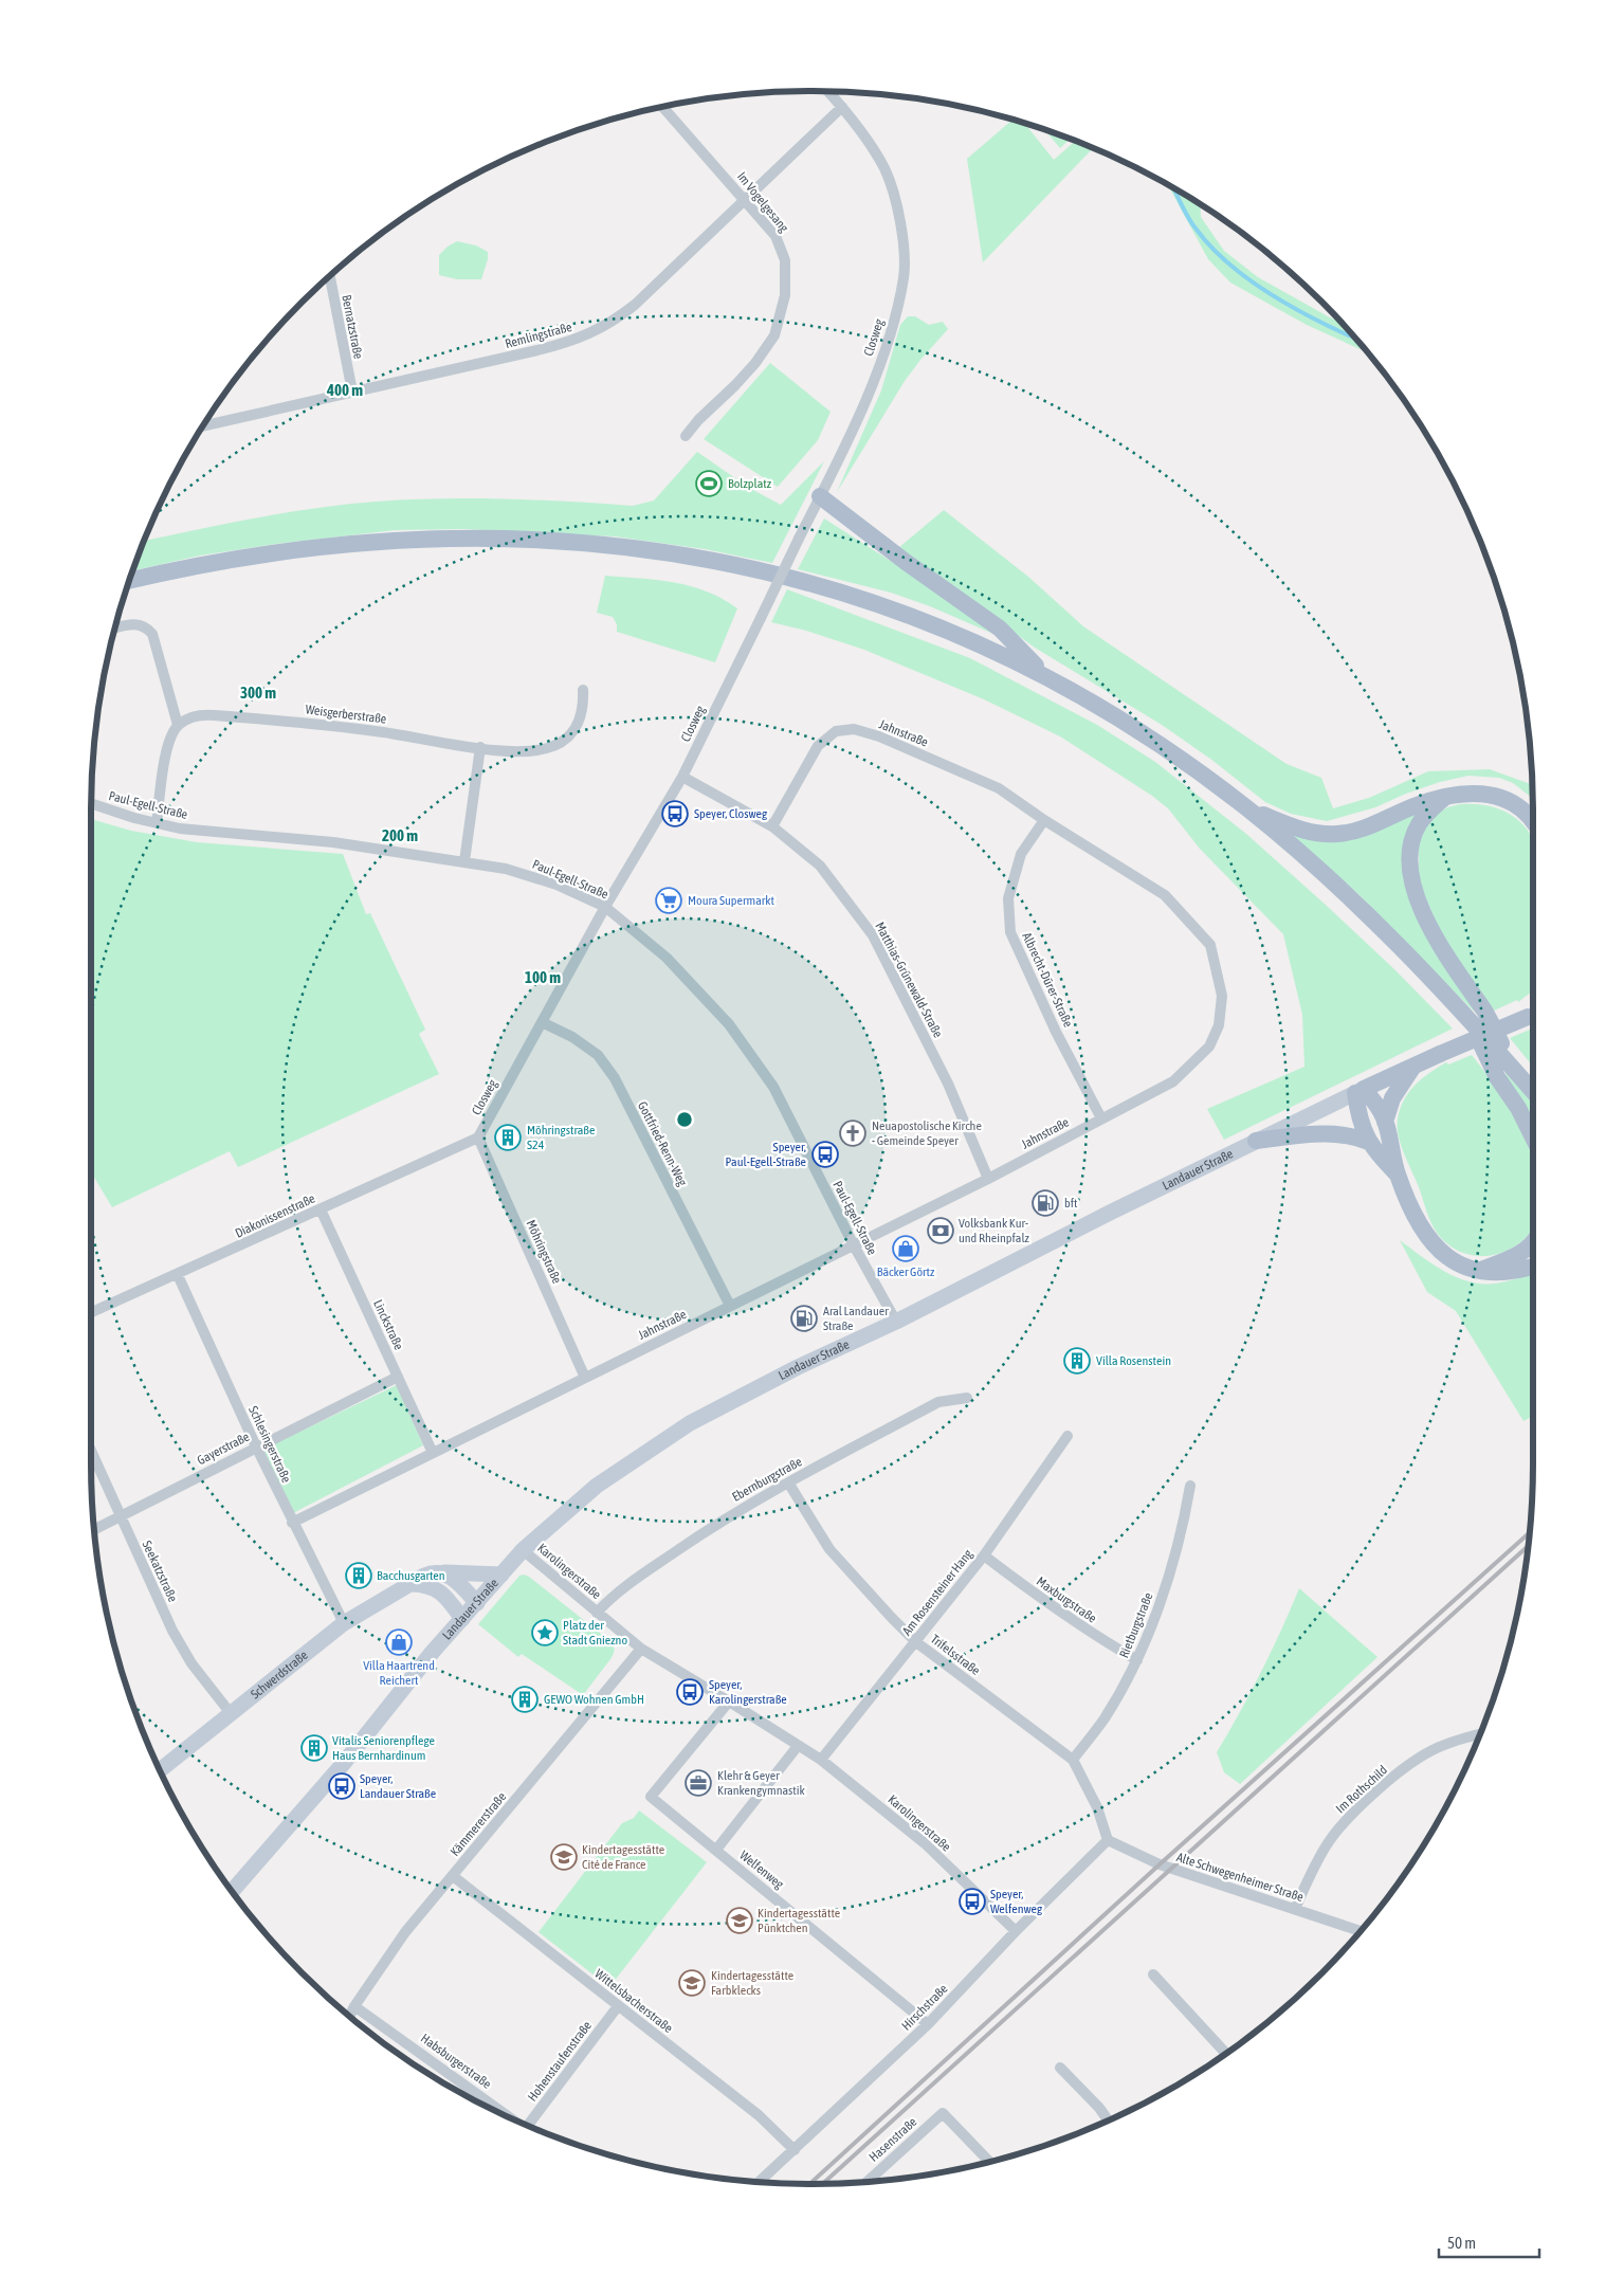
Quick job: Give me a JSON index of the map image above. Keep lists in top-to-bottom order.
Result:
{
  "streets": {
    "main road": ["Landauer Straße", "Schwerdstraße"],
    "street": [
      "Im Vogelgesang",
      "Bernatzstraße",
      "Remlingstraße",
      "Closweg",
      "Weisgerberstraße",
      "Jahnstraße",
      "Paul-Egell-Straße",
      "Matthias-Grünewald-Straße",
      "Albrecht-Dürer-Straße",
      "Gottfried-Renn-Weg",
      "Diakonissenstraße",
      "Möhringstraße",
      "Linckstraße",
      "Schlesingerstraße",
      "Gayerstraße",
      "Ebernburgstraße",
      "Seekatzstraße",
      "Karolingerstraße",
      "Am Rosensteiner Hang",
      "Maxburgstraße",
      "Rietburgstraße",
      "Trifelsstraße",
      "Im Rothschild",
      "Kämmererstraße",
      "Welfenweg",
      "Alte Schwegenheimer Straße",
      "Wittelsbacherstraße",
      "Hirschstraße",
      "Habsburgerstraße",
      "Hohenstaufenstraße",
      "Hasenstraße"
    ]
  },
  "crossings": [
    ["Im Vogelgesang", "Remlingstraße"],
    ["Bernatzstraße", "Remlingstraße"],
    ["Remlingstraße", "Closweg"],
    ["Closweg", "Paul-Egell-Straße"],
    ["Closweg", "Matthias-Grünewald-Straße"],
    ["Closweg", "Gottfried-Renn-Weg"],
    ["Closweg", "Diakonissenstraße"],
    ["Closweg", "Möhringstraße"],
    ["Jahnstraße", "Paul-Egell-Straße"],
    ["Jahnstraße", "Matthias-Grünewald-Straße"],
    ["Jahnstraße", "Albrecht-Dürer-Straße"],
    ["Jahnstraße", "Gottfried-Renn-Weg"],
    ["Jahnstraße", "Möhringstraße"],
    ["Jahnstraße", "Linckstraße"],
    ["Jahnstraße", "Schlesingerstraße"],
    ["Paul-Egell-Straße", "Landauer Straße"],
    ["Landauer Straße", "Karolingerstraße"],
    ["Landauer Straße", "Schwerdstraße"],
    ["Diakonissenstraße", "Möhringstraße"],
    ["Diakonissenstraße", "Linckstraße"],
    ["Diakonissenstraße", "Schlesingerstraße"],
    ["Linckstraße", "Gayerstraße"],
    ["Schlesingerstraße", "Gayerstraße"],
    ["Schlesingerstraße", "Schwerdstraße"],
    ["Gayerstraße", "Seekatzstraße"],
    ["Ebernburgstraße", "Karolingerstraße"],
    ["Ebernburgstraße", "Trifelsstraße"],
    ["Seekatzstraße", "Schwerdstraße"],
    ["Karolingerstraße", "Am Rosensteiner Hang"],
    ["Karolingerstraße", "Kämmererstraße"],
    ["Karolingerstraße", "Welfenweg"],
    ["Karolingerstraße", "Hirschstraße"],
    ["Am Rosensteiner Hang", "Maxburgstraße"],
    ["Am Rosensteiner Hang", "Trifelsstraße"],
    ["Maxburgstraße", "Rietburgstraße"],
    ["Rietburgstraße", "Trifelsstraße"],
    ["Trifelsstraße", "Alte Schwegenheimer Straße"],
    ["Trifelsstraße", "Hirschstraße"],
    ["Im Rothschild", "Alte Schwegenheimer Straße"],
    ["Kämmererstraße", "Wittelsbacherstraße"],
    ["Kämmererstraße", "Habsburgerstraße"],
    ["Welfenweg", "Hirschstraße"],
    ["Alte Schwegenheimer Straße", "Hirschstraße"],
    ["Wittelsbacherstraße", "Hirschstraße"],
    ["Wittelsbacherstraße", "Hohenstaufenstraße"]
  ],
  "places": {
    "sports": ["Bolzplatz"],
    "bus stop": [
      "Speyer, Closweg",
      "Speyer, Paul-Egell-Straße",
      "Speyer, Karolingerstraße",
      "Speyer, Landauer Straße",
      "Speyer, Welfenweg"
    ],
    "supermarket": ["Moura Supermarkt"],
    "church": ["Neuapostolische Kirche - Gemeinde Speyer"],
    "building": [
      "Möhringstraße S24",
      "Villa Rosenstein",
      "Bacchusgarten",
      "GEWO Wohnen GmbH",
      "Vitalis Seniorenpflege Haus Bernhardinum"
    ],
    "fuel station": ["bft", "Aral Landauer Straße"],
    "bank": ["Volksbank Kur- und Rheinpfalz"],
    "shop": ["Bäcker Görtz", "Villa Haartrend Reichert"],
    "place": ["Platz der Stadt Gniezno"],
    "office": ["Klehr & Geyer Krankengymnastik"],
    "school or university": ["Kindertagesstätte Cité de France", "Kindertagesstätte Pünktchen", "Kindertagesstätte Farbklecks"]
  },
  "scale_bar": "50 m",
  "rings": [
    "400 m",
    "300 m",
    "200 m",
    "100 m"
  ]
}
